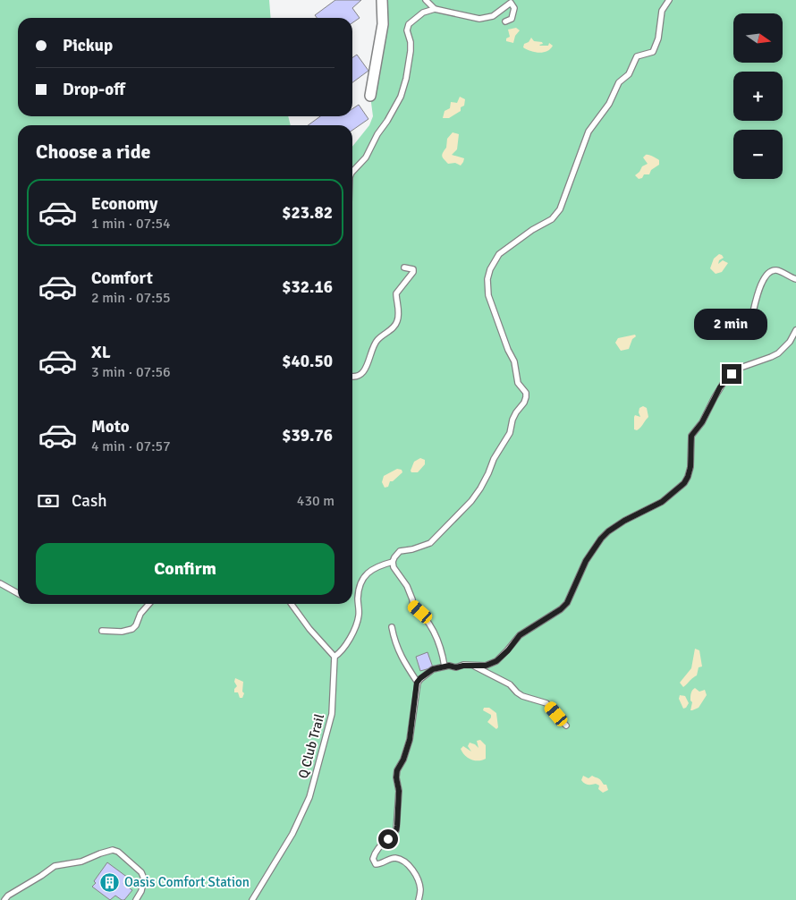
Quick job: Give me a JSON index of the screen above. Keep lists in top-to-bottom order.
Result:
{
  "streets": {
    "lane": ["Q Club Trail"]
  },
  "places": {
    "building": ["Oasis Comfort Station"]
  },
  "north": "right",
  "page": {
    "map_buttons": ["+", "−"],
    "banner": ["Pickup", "Drop-off"],
    "heading": "Choose a ride",
    "list": [
      {
        "name": "Economy",
        "note": "1 min · 07:54",
        "value": "$23.82"
      },
      {
        "name": "Comfort",
        "note": "2 min · 07:55",
        "value": "$32.16"
      },
      {
        "name": "XL",
        "note": "3 min · 07:56",
        "value": "$40.50"
      },
      {
        "name": "Moto",
        "note": "4 min · 07:57",
        "value": "$39.76"
      }
    ],
    "bubble": "2 min",
    "pay": ["Cash", "430 m"],
    "buttons": "Confirm"
  }
}
